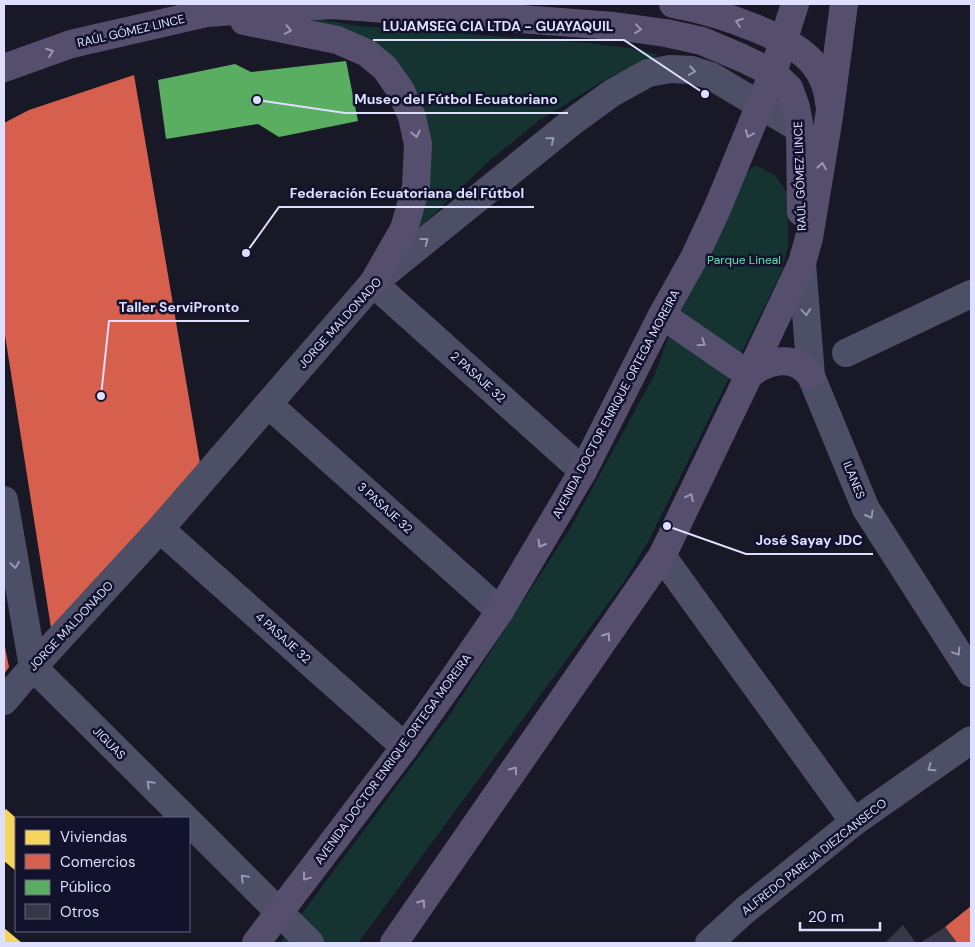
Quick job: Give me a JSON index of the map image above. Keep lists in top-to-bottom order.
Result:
{
  "streets": {
    "main road": ["RAÚL GÓMEZ LINCE", "AVENIDA DOCTOR ENRIQUE ORTEGA MOREIRA"],
    "street": [
      "JORGE MALDONADO",
      "2 PASAJE 32",
      "ILANES",
      "3 PASAJE 32",
      "4 PASAJE 32",
      "JIGUAS",
      "ALFREDO PAREJA DIEZCANSECO"
    ]
  },
  "crossings": [
    ["RAÚL GÓMEZ LINCE", "JORGE MALDONADO"],
    ["RAÚL GÓMEZ LINCE", "AVENIDA DOCTOR ENRIQUE ORTEGA MOREIRA"],
    ["RAÚL GÓMEZ LINCE", "ILANES"],
    ["JORGE MALDONADO", "2 PASAJE 32"],
    ["JORGE MALDONADO", "AVENIDA DOCTOR ENRIQUE ORTEGA MOREIRA"],
    ["JORGE MALDONADO", "3 PASAJE 32"],
    ["JORGE MALDONADO", "4 PASAJE 32"],
    ["JORGE MALDONADO", "JIGUAS"],
    ["2 PASAJE 32", "AVENIDA DOCTOR ENRIQUE ORTEGA MOREIRA"],
    ["AVENIDA DOCTOR ENRIQUE ORTEGA MOREIRA", "3 PASAJE 32"],
    ["AVENIDA DOCTOR ENRIQUE ORTEGA MOREIRA", "4 PASAJE 32"]
  ],
  "one_way": [
    "RAÚL GÓMEZ LINCE",
    "JORGE MALDONADO",
    "JIGUAS",
    "ALFREDO PAREJA DIEZCANSECO"
  ],
  "parks": ["Parque Lineal"],
  "places": [
    "LUJAMSEG CIA LTDA - GUAYAQUIL",
    "Museo del Fútbol Ecuatoriano",
    "Federación Ecuatoriana del Fútbol",
    "Taller ServiPronto",
    "José Sayay JDC"
  ],
  "legend": [
    "Viviendas",
    "Comercios",
    "Público",
    "Otros"
  ],
  "scale_bar": "20 m"
}
